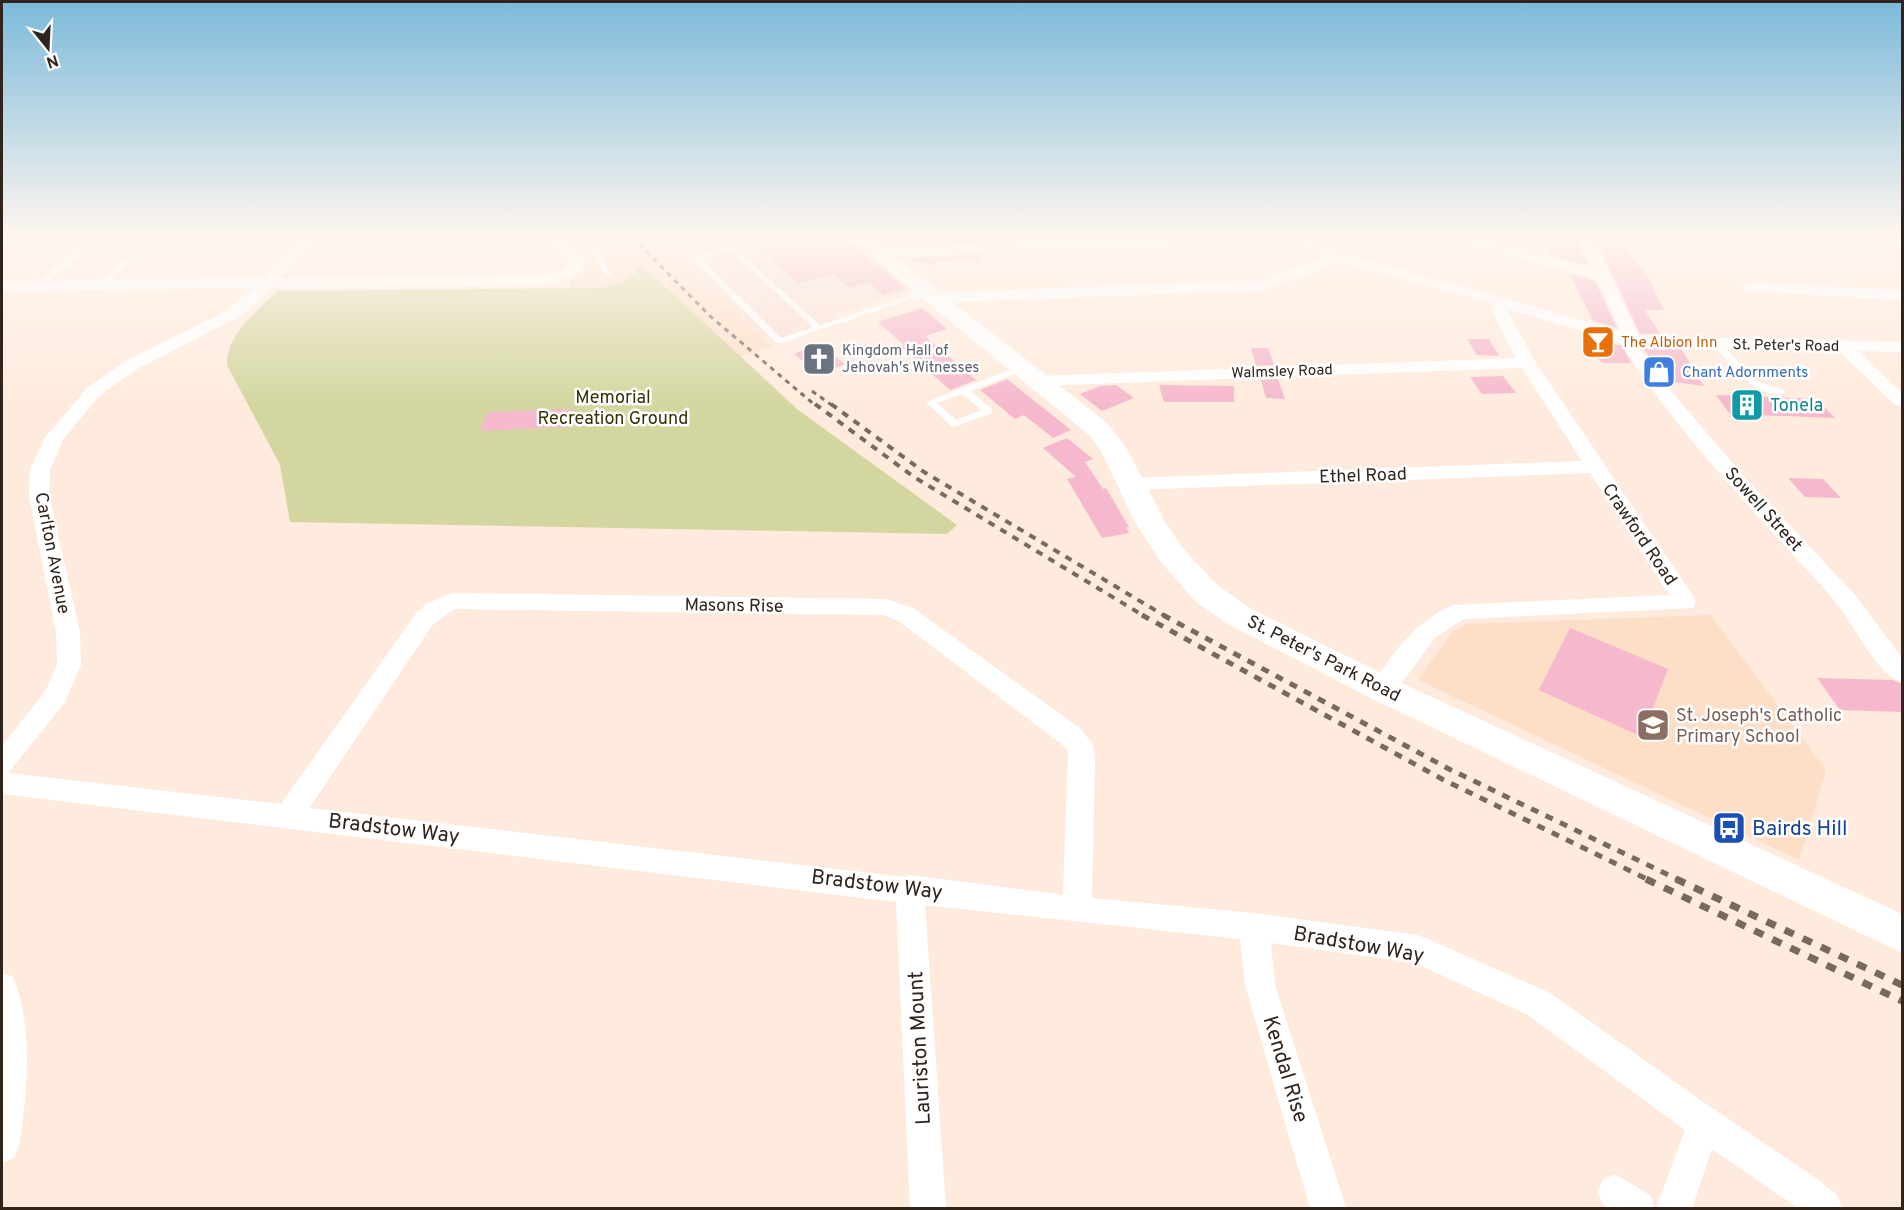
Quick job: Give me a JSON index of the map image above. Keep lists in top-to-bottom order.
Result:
{
  "streets": {
    "main road": ["St. Peter's Park Road"],
    "street": [
      "St. Peter's Road",
      "Walmsley Road",
      "Ethel Road",
      "Sowell Street",
      "Crawford Road",
      "Carlton Avenue",
      "Masons Rise",
      "Bradstow Way",
      "Lauriston Mount",
      "Kendal Rise"
    ]
  },
  "crossings": [
    ["St. Peter's Road", "Sowell Street"],
    ["St. Peter's Road", "Crawford Road"],
    ["Walmsley Road", "Crawford Road"],
    ["Walmsley Road", "St. Peter's Park Road"],
    ["Ethel Road", "Crawford Road"],
    ["Ethel Road", "St. Peter's Park Road"],
    ["Crawford Road", "St. Peter's Park Road"],
    ["Masons Rise", "Bradstow Way"],
    ["Bradstow Way", "Lauriston Mount"],
    ["Bradstow Way", "Kendal Rise"]
  ],
  "parks": ["Memorial Recreation Ground"],
  "places": {
    "bar": ["The Albion Inn"],
    "church": ["Kingdom Hall of Jehovah's Witnesses"],
    "shop": ["Chant Adornments"],
    "building": ["Tonela"],
    "school or university": ["St. Joseph's Catholic Primary School"],
    "bus stop": ["Bairds Hill"]
  },
  "north": "bottom"
}
